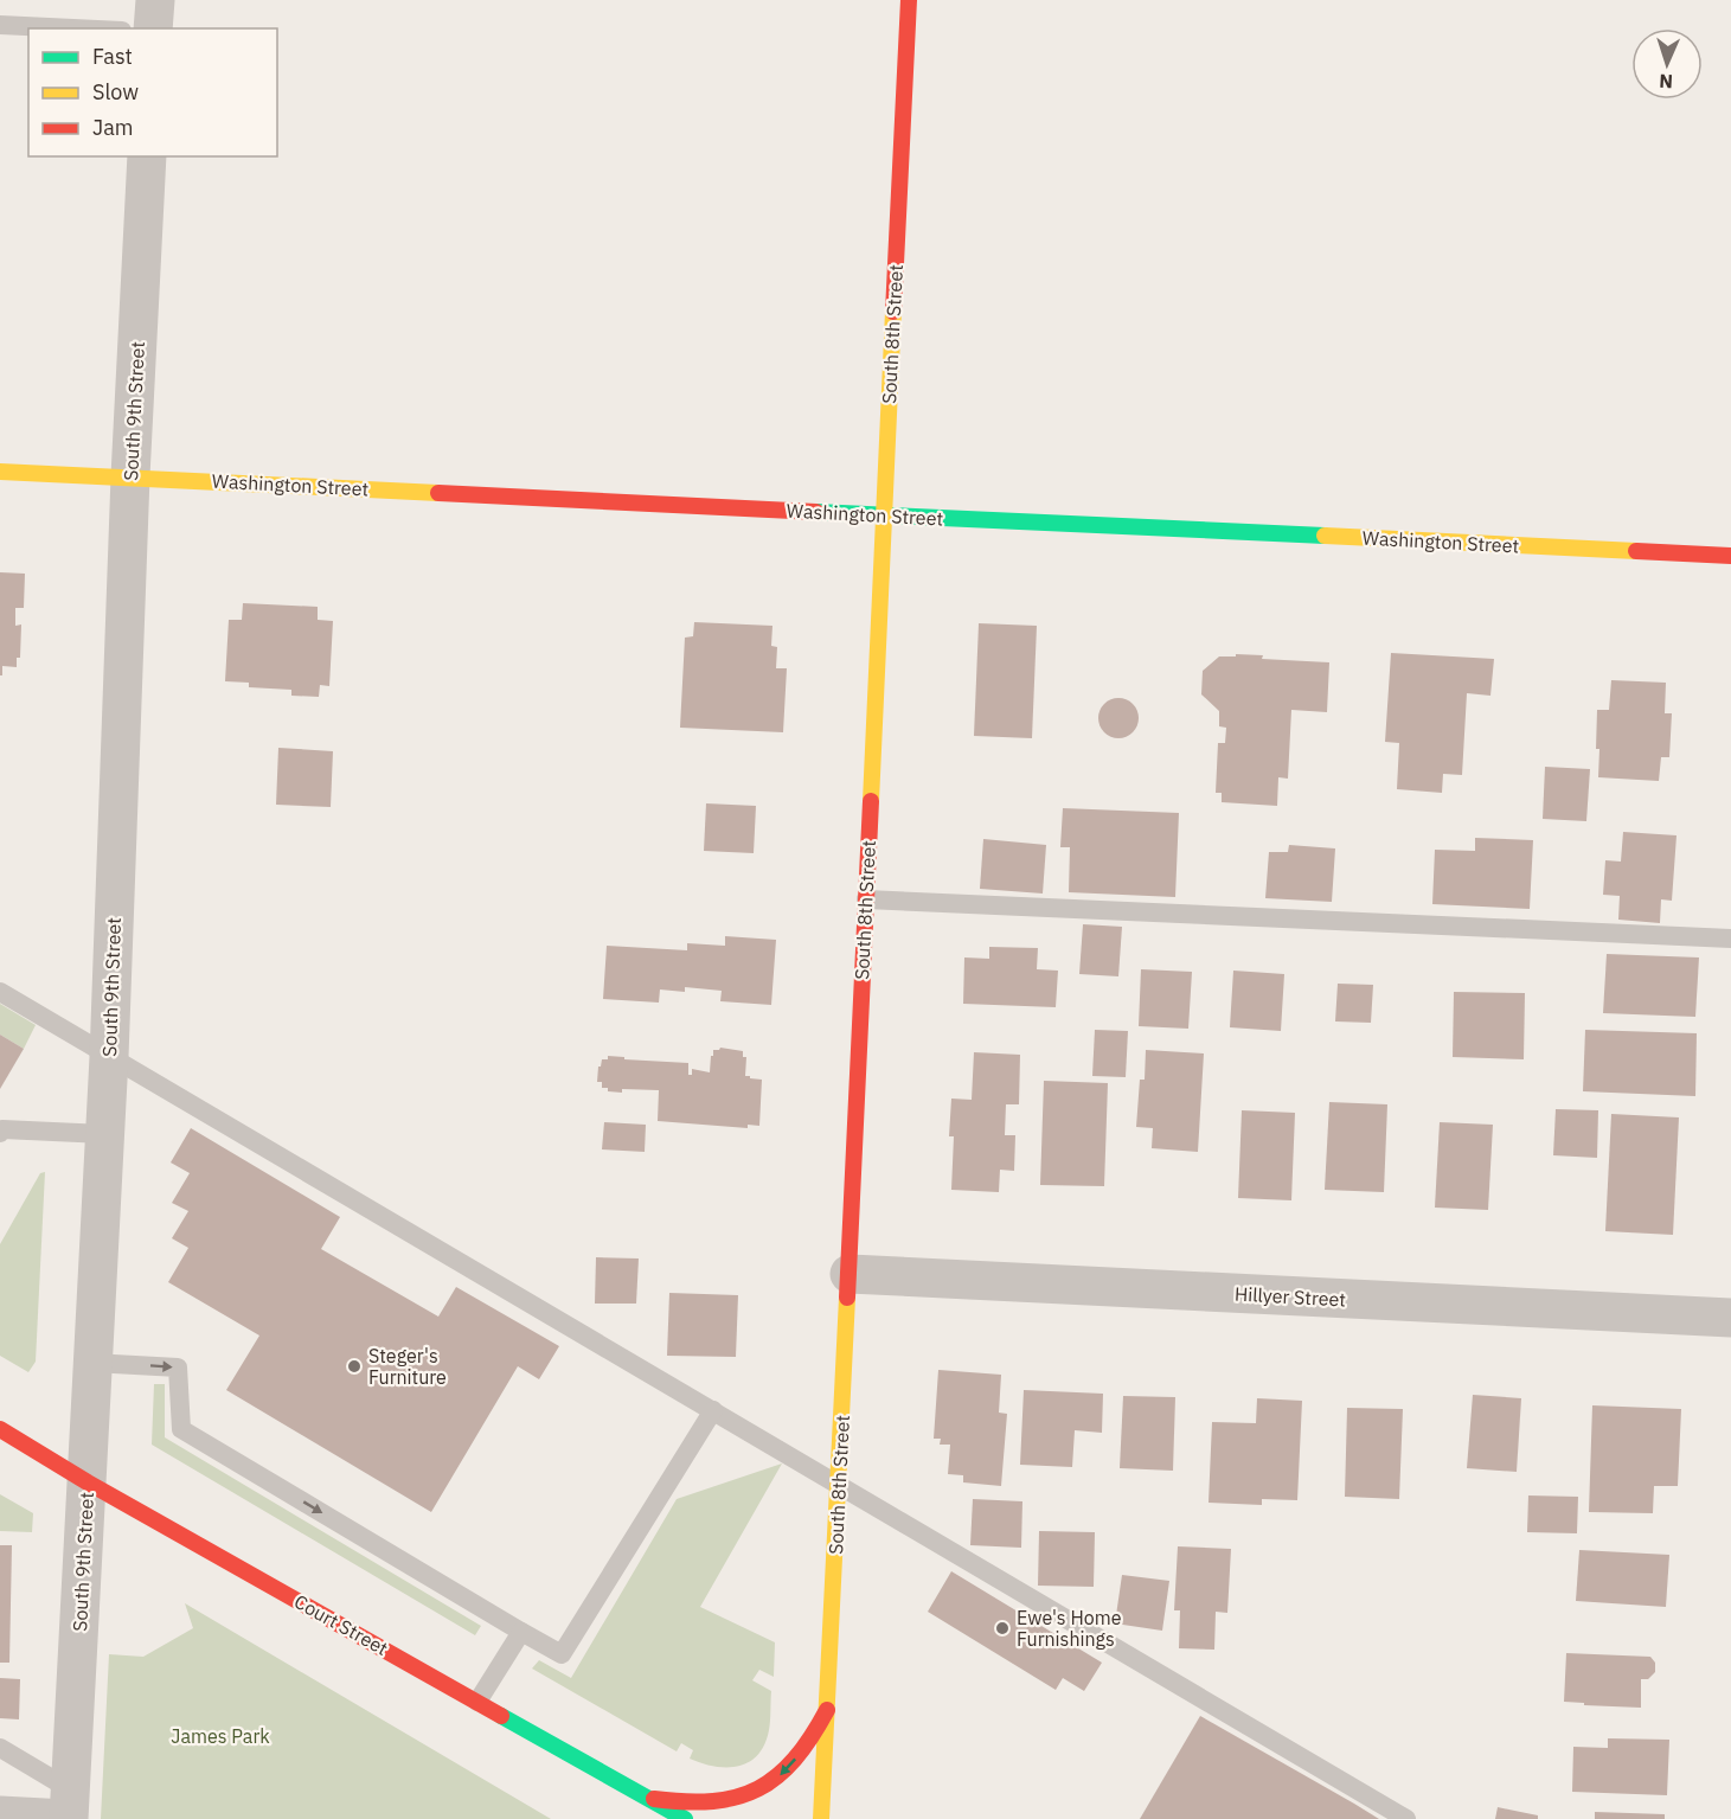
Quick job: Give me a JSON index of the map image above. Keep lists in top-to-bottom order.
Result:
{
  "streets": {
    "street": [
      "South 8th Street",
      "South 9th Street",
      "Washington Street",
      "Hillyer Street",
      "Court Street"
    ]
  },
  "crossings": [
    ["South 8th Street", "Washington Street"],
    ["South 8th Street", "Hillyer Street"],
    ["South 9th Street", "Washington Street"],
    ["South 9th Street", "Court Street"]
  ],
  "parks": ["James Park"],
  "places": ["Steger's Furniture", "Ewe's Home Furnishings"],
  "legend": ["Fast", "Slow", "Jam"],
  "north": "bottom"
}
